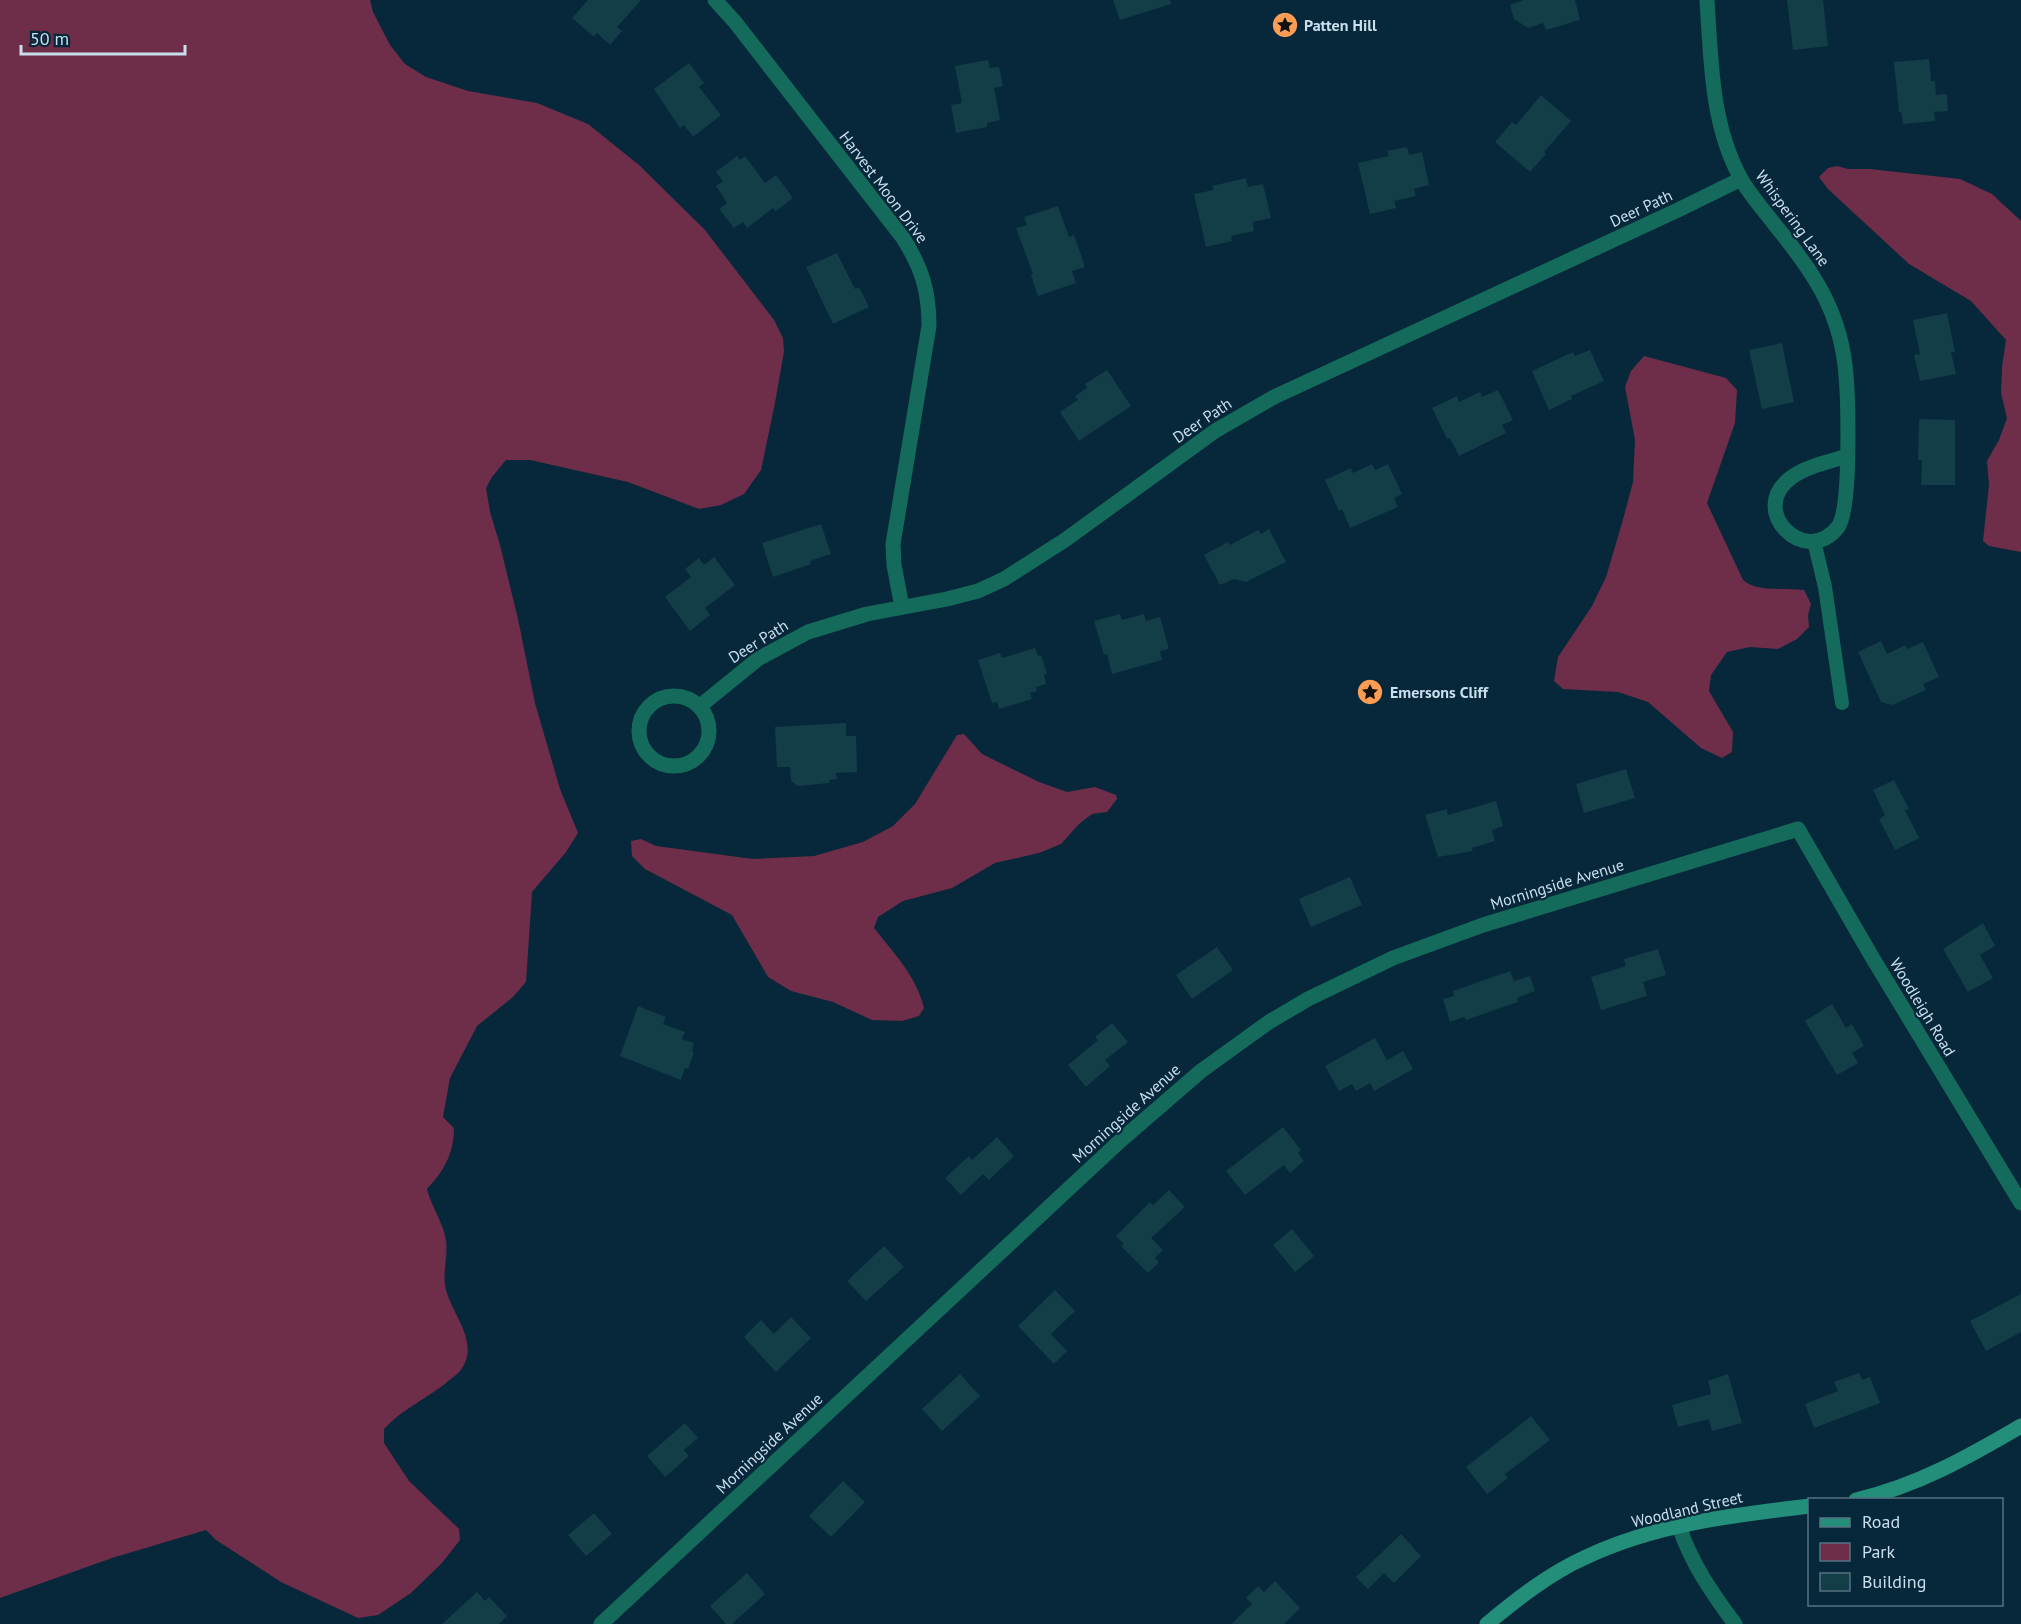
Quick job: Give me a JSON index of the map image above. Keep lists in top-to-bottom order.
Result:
{
  "streets": {
    "street": [
      "Harvest Moon Drive",
      "Deer Path",
      "Whispering Lane",
      "Morningside Avenue",
      "Woodleigh Road",
      "Woodland Street"
    ]
  },
  "crossings": [
    ["Harvest Moon Drive", "Deer Path"],
    ["Deer Path", "Whispering Lane"],
    ["Morningside Avenue", "Woodleigh Road"]
  ],
  "places": {
    "place": ["Patten Hill", "Emersons Cliff"]
  },
  "legend": ["Road", "Park", "Building"],
  "scale_bar": "50 m"
}
